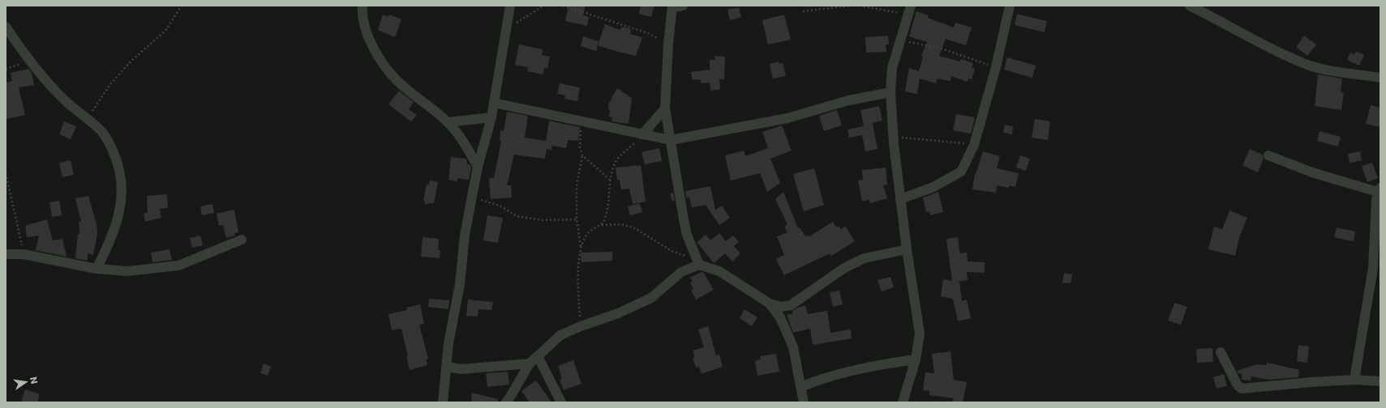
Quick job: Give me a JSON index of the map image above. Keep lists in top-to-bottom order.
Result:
{
  "north": "right"
}
